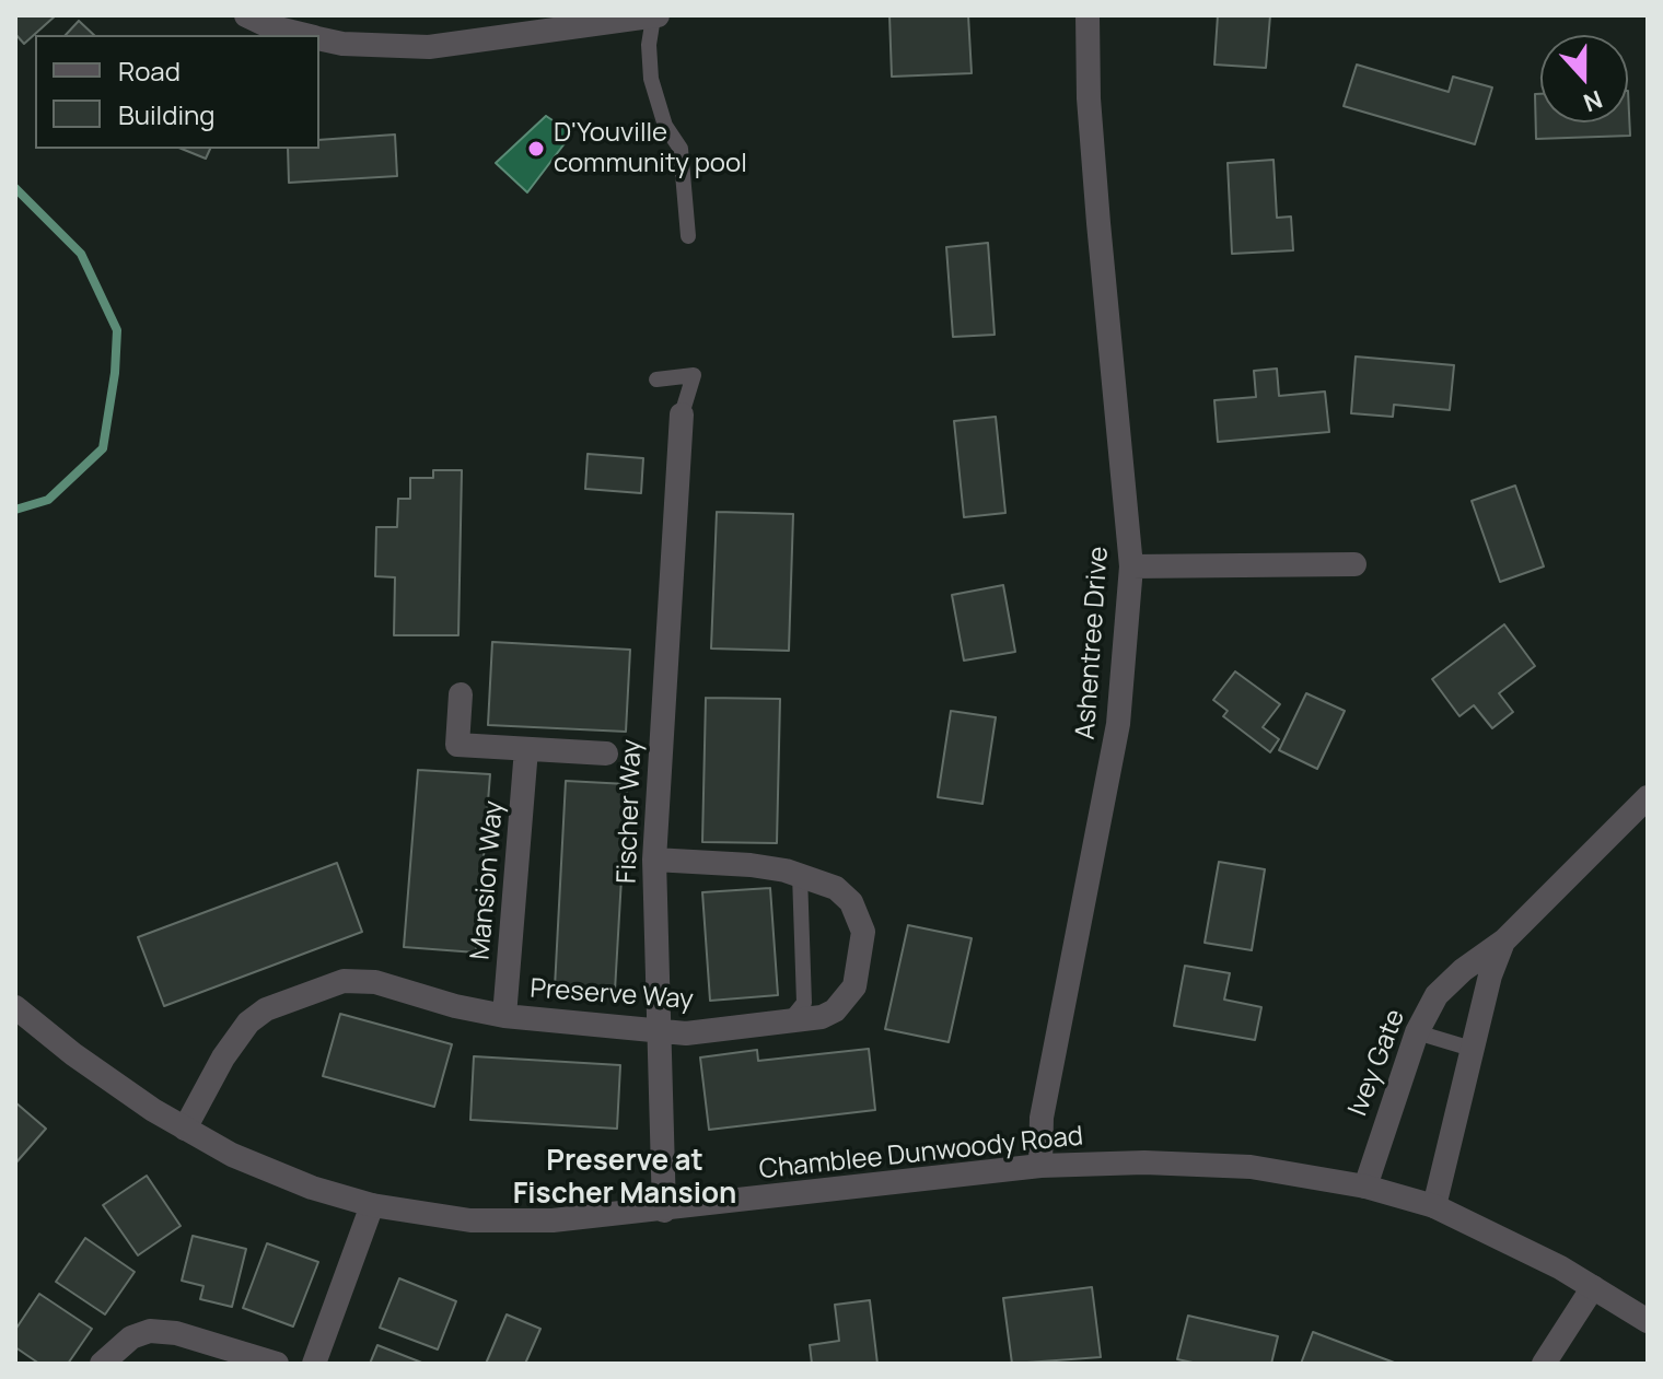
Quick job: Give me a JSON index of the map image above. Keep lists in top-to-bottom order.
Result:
{
  "streets": {
    "street": [
      "Ashentree Drive",
      "Fischer Way",
      "Mansion Way",
      "Preserve Way",
      "Ivey Gate",
      "Chamblee Dunwoody Road"
    ]
  },
  "crossings": [
    ["Ashentree Drive", "Chamblee Dunwoody Road"],
    ["Fischer Way", "Preserve Way"],
    ["Fischer Way", "Chamblee Dunwoody Road"],
    ["Mansion Way", "Preserve Way"],
    ["Preserve Way", "Chamblee Dunwoody Road"],
    ["Ivey Gate", "Chamblee Dunwoody Road"]
  ],
  "districts": ["Preserve at Fischer Mansion"],
  "places": ["D'Youville community pool"],
  "legend": ["Road", "Building"],
  "north": "bottom"
}
